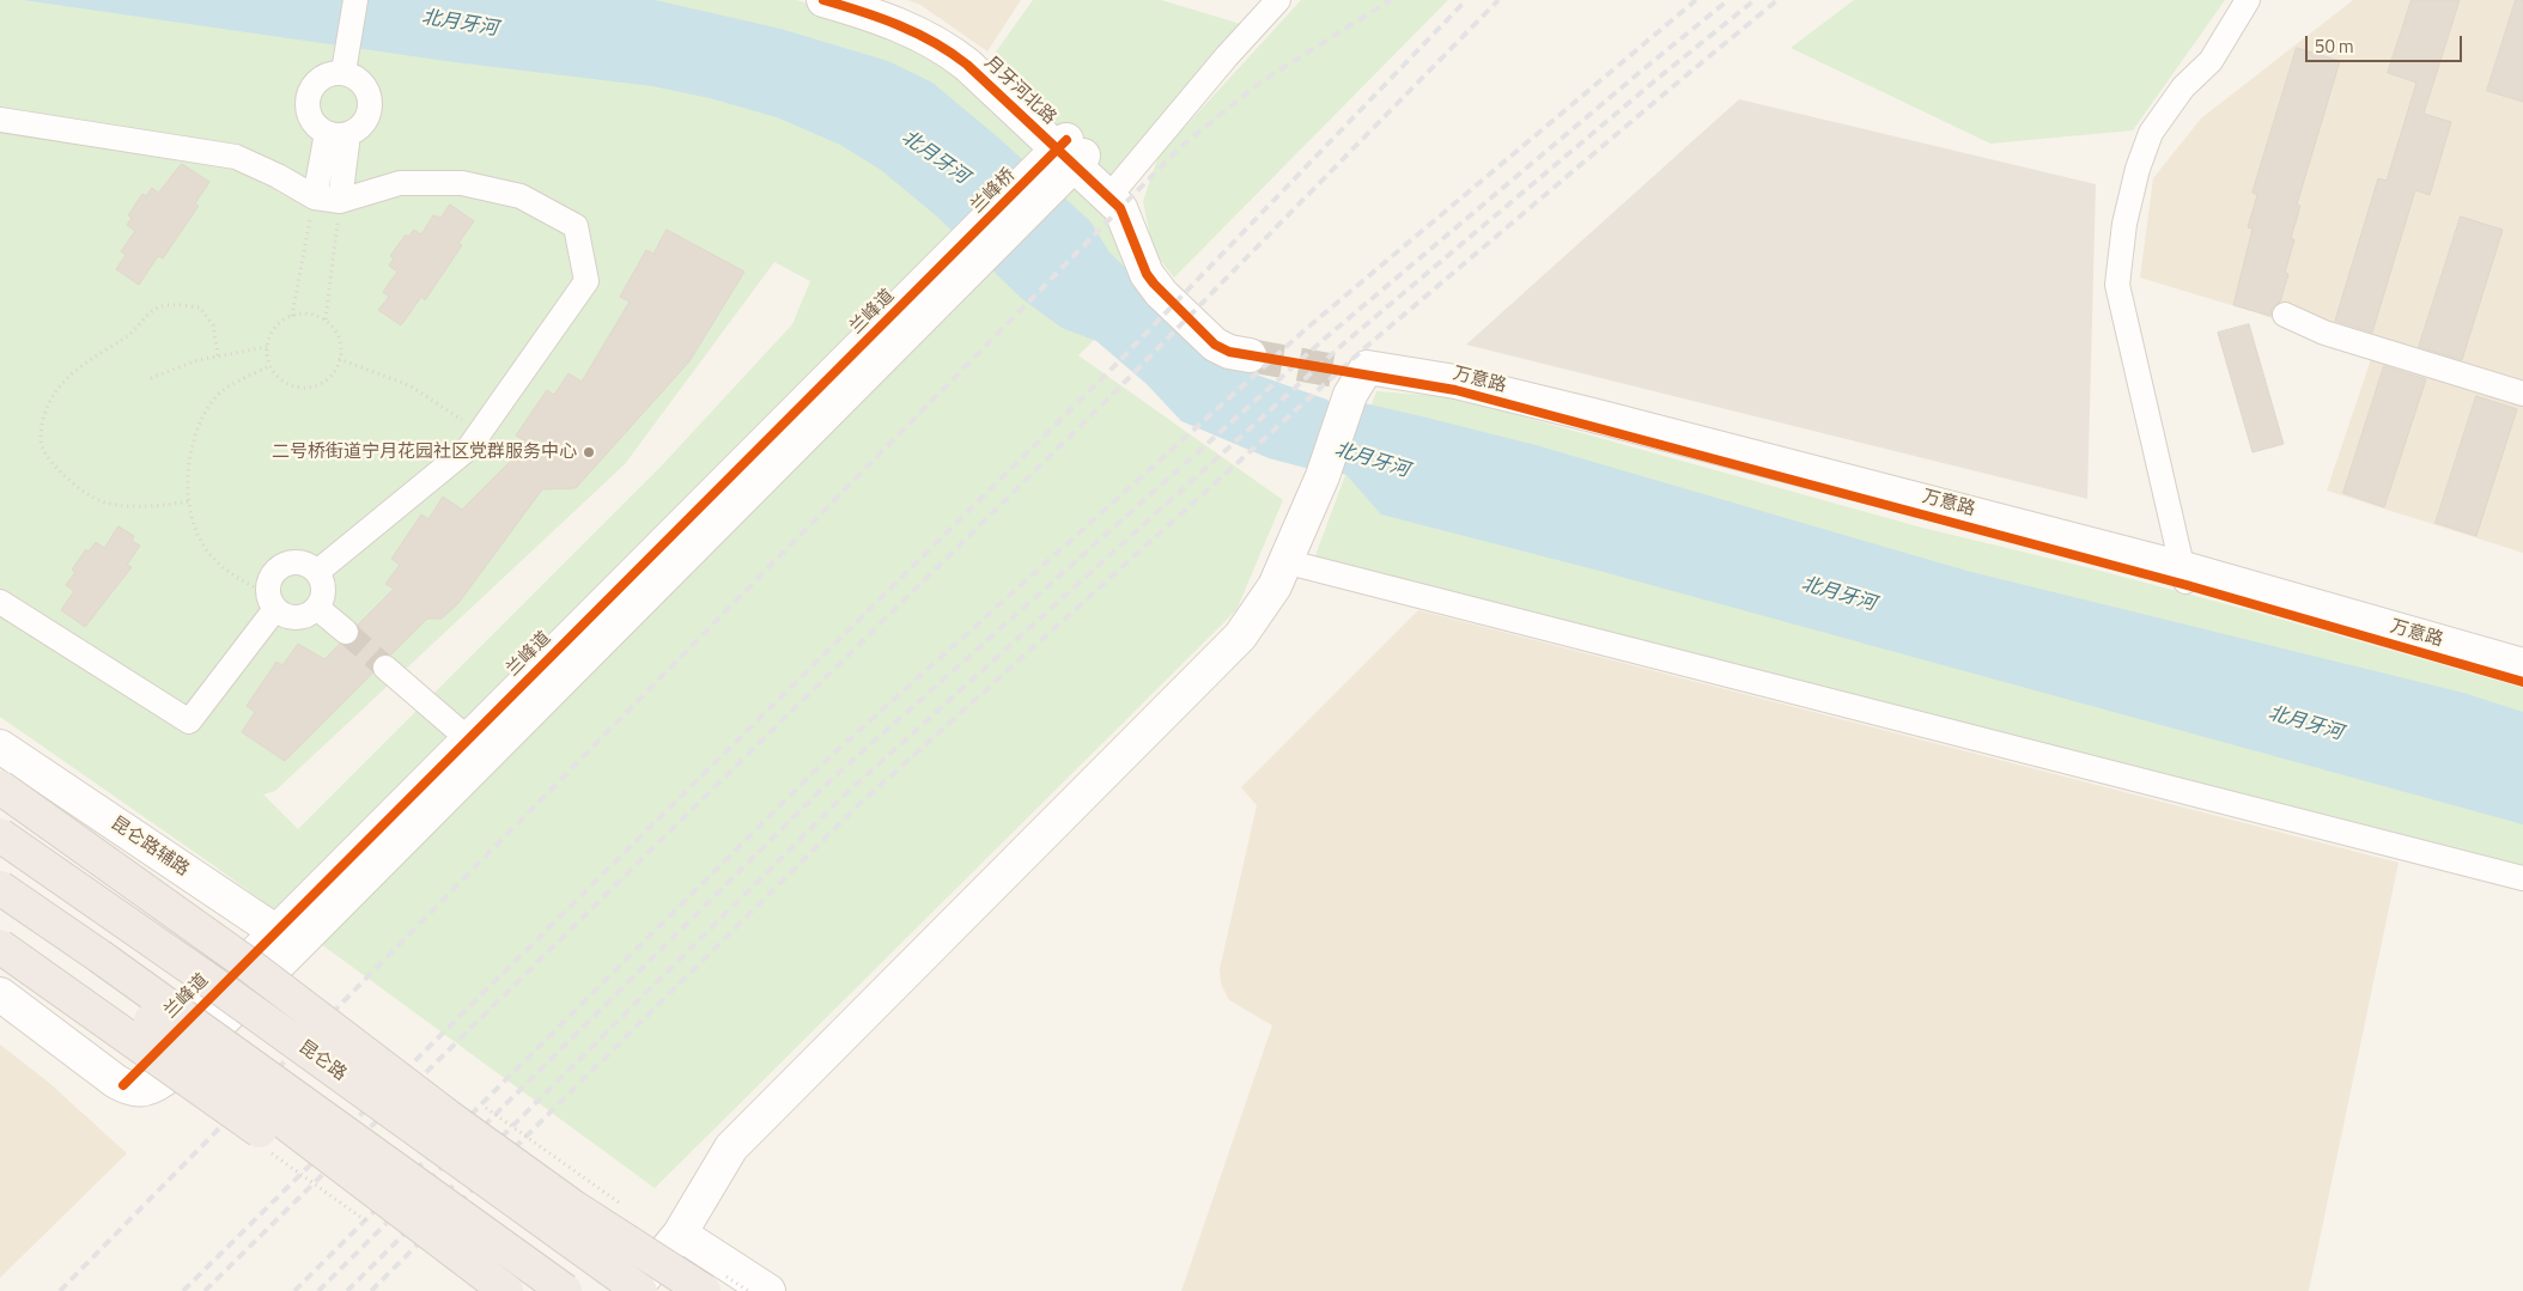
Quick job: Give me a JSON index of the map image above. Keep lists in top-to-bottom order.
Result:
{
  "streets": {
    "highway": ["昆仑路"],
    "street": ["月牙河北路", "万意路", "昆仑路辅路"],
    "cycle path": ["兰峰桥"]
  },
  "water": ["北月牙河"],
  "places": ["二号桥街道宁月花园社区党群服务中心"],
  "scale_bar": "50 m"
}
